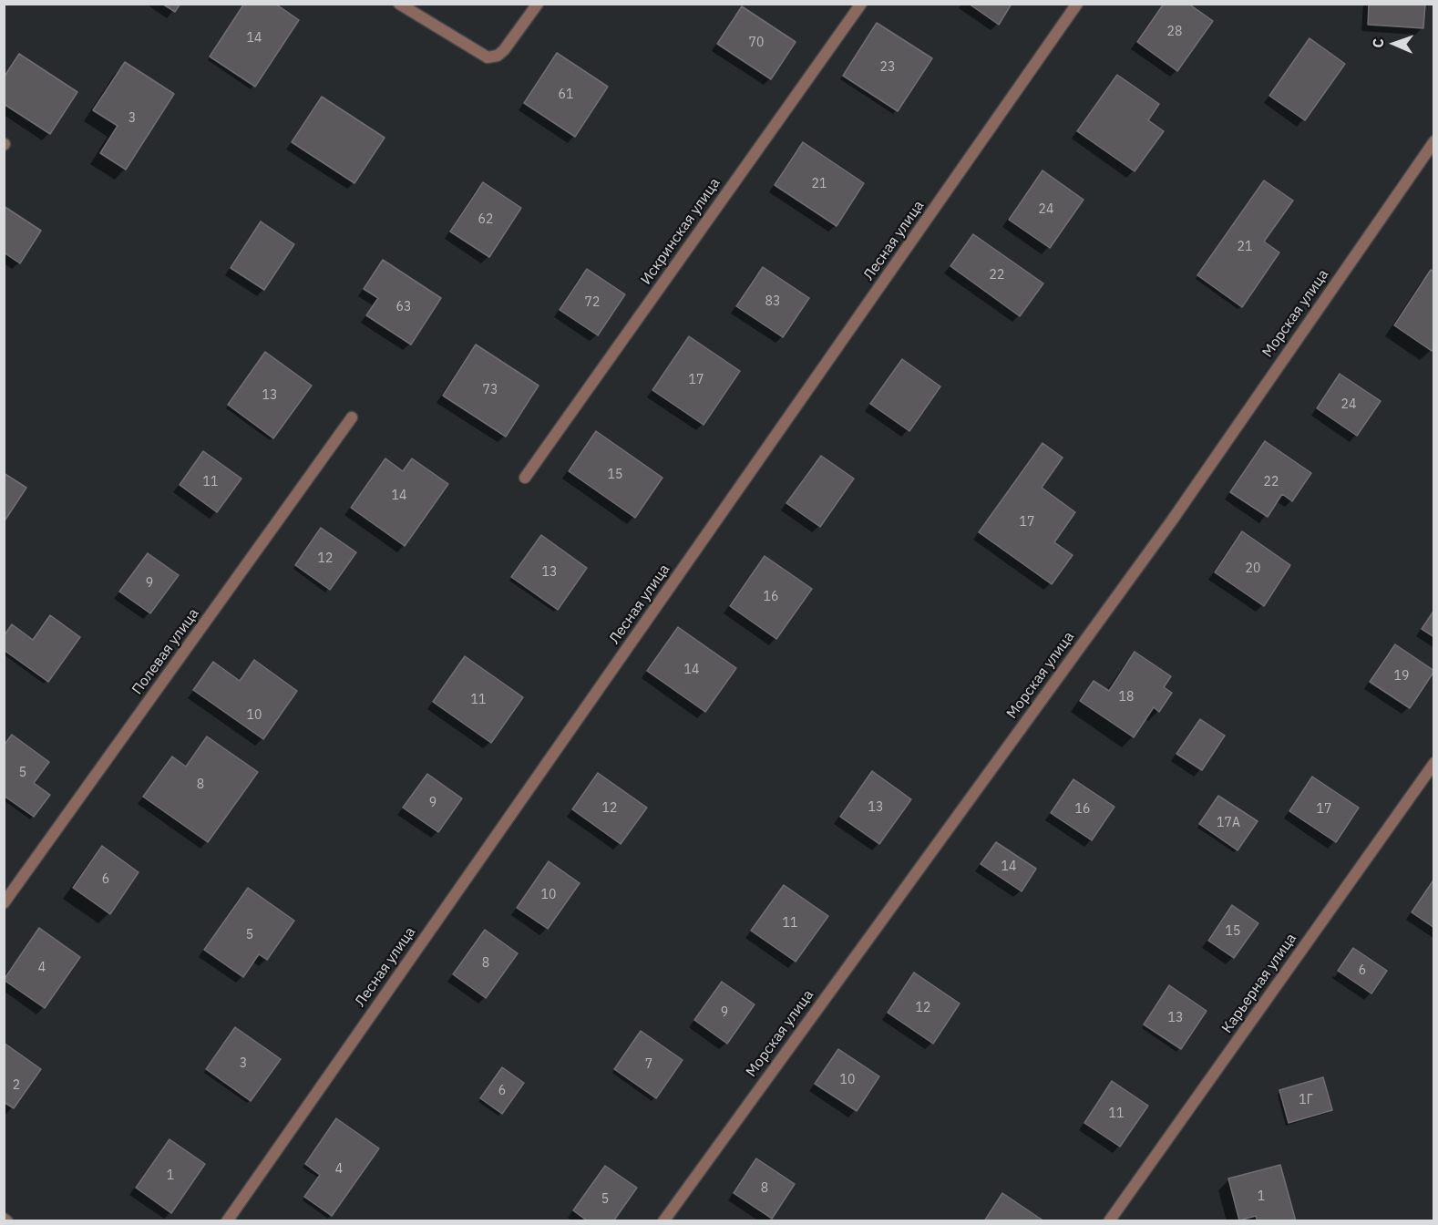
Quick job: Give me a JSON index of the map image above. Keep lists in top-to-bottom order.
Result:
{
  "streets": {
    "street": [
      "Искринская улица",
      "Лесная улица",
      "Морская улица",
      "Полевая улица",
      "Карьерная улица"
    ]
  },
  "house_numbers": [
    "28",
    "14",
    "70",
    "23",
    "61",
    "3",
    "21",
    "24",
    "62",
    "21",
    "22",
    "83",
    "72",
    "63",
    "17",
    "73",
    "13",
    "24",
    "15",
    "11",
    "22",
    "14",
    "17",
    "12",
    "20",
    "13",
    "9",
    "16",
    "14",
    "19",
    "18",
    "11",
    "10",
    "5",
    "8",
    "9",
    "13",
    "12",
    "16",
    "17",
    "17А",
    "14",
    "6",
    "10",
    "11",
    "15",
    "5",
    "8",
    "4",
    "6",
    "12",
    "9",
    "13",
    "3",
    "7",
    "10",
    "2",
    "6",
    "1Г",
    "11",
    "4",
    "1",
    "8",
    "1",
    "5"
  ],
  "north": "left"
}
